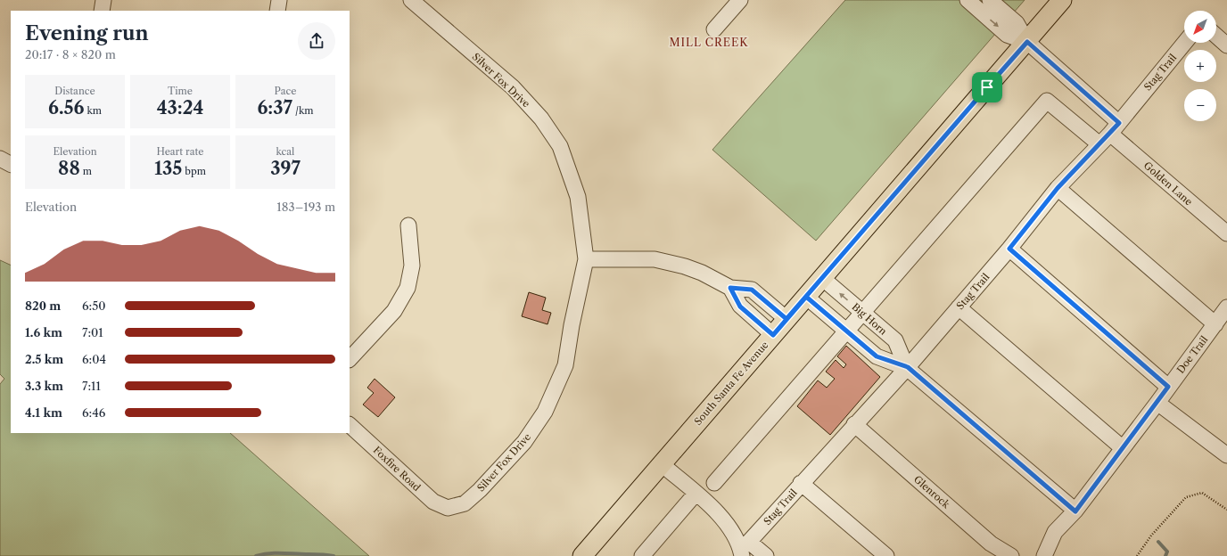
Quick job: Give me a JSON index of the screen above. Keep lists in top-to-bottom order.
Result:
{
  "streets": {
    "main road": ["South Santa Fe Avenue"],
    "street": [
      "Stag Trail",
      "Silver Fox Drive",
      "Golden Lane",
      "Big Horn",
      "Doe Trail",
      "Foxfire Road",
      "Glenrock"
    ]
  },
  "crossings": [
    ["Stag Trail", "Golden Lane"],
    ["Stag Trail", "Big Horn"],
    ["Stag Trail", "Glenrock"],
    ["Silver Fox Drive", "Foxfire Road"],
    ["Golden Lane", "South Santa Fe Avenue"],
    ["Big Horn", "Doe Trail"],
    ["Big Horn", "South Santa Fe Avenue"]
  ],
  "districts": ["MILL CREEK"],
  "north": "bottom left",
  "page": {
    "map_buttons": ["+", "−"],
    "heading": ["Evening run", "20:17 · 8 × 820 m"],
    "stats": [
      ["Distance", "6.56 km"],
      ["Time", "43:24"],
      ["Pace", "6:37 /km"],
      ["Elevation", "88 m"],
      ["Heart rate", "135 bpm"],
      ["kcal", "397"]
    ],
    "chart": ["Elevation", "183–193 m"],
    "list": [
      {
        "name": "820 m",
        "note": "6:50"
      },
      {
        "name": "1.6 km",
        "note": "7:01"
      },
      {
        "name": "2.5 km",
        "note": "6:04"
      },
      {
        "name": "3.3 km",
        "note": "7:11"
      },
      {
        "name": "4.1 km",
        "note": "6:46"
      }
    ]
  }
}
